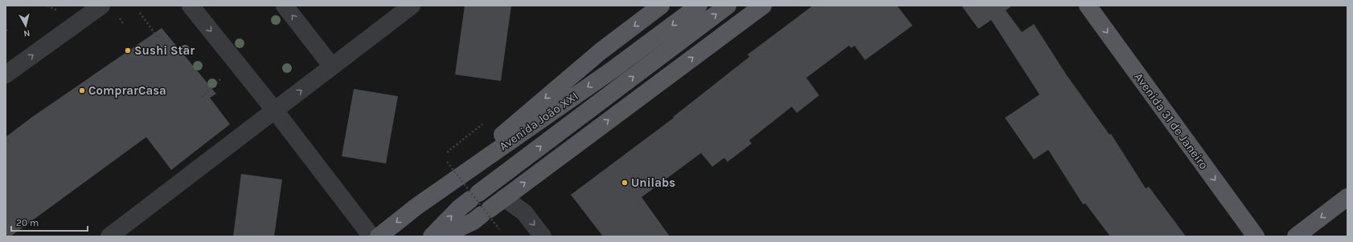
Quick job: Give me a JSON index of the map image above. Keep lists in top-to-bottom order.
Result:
{
  "streets": {
    "main road": ["Avenida João XXI", "Avenida 31 de Janeiro"]
  },
  "one_way": ["Avenida 31 de Janeiro"],
  "places": ["Sushi Star", "ComprarCasa", "Unilabs"],
  "scale_bar": "20 m",
  "north": "bottom"
}
